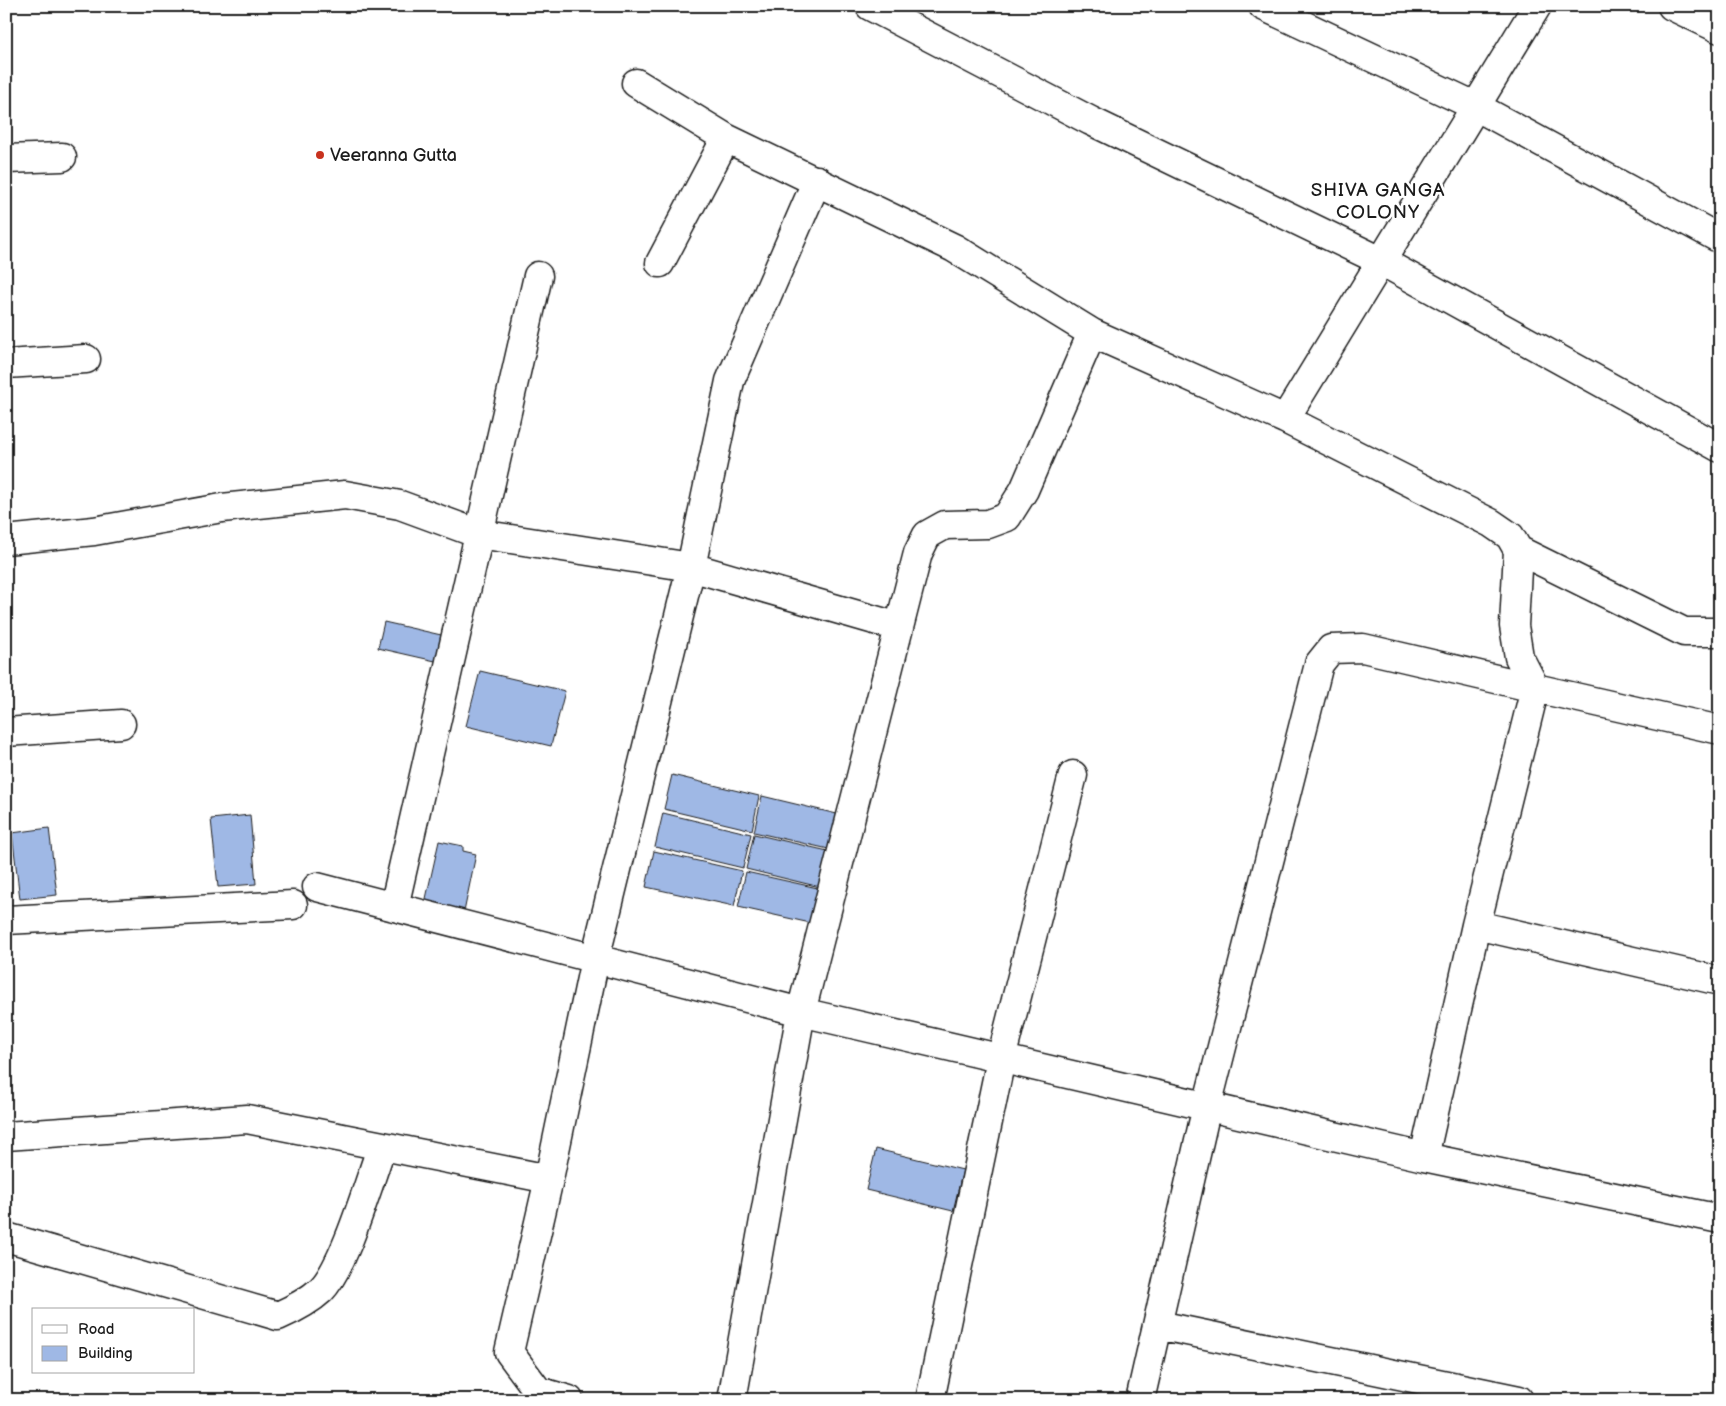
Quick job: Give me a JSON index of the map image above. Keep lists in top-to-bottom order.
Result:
{
  "districts": ["SHIVA GANGA COLONY"],
  "places": ["Veeranna Gutta"],
  "legend": ["Road", "Building"]
}
